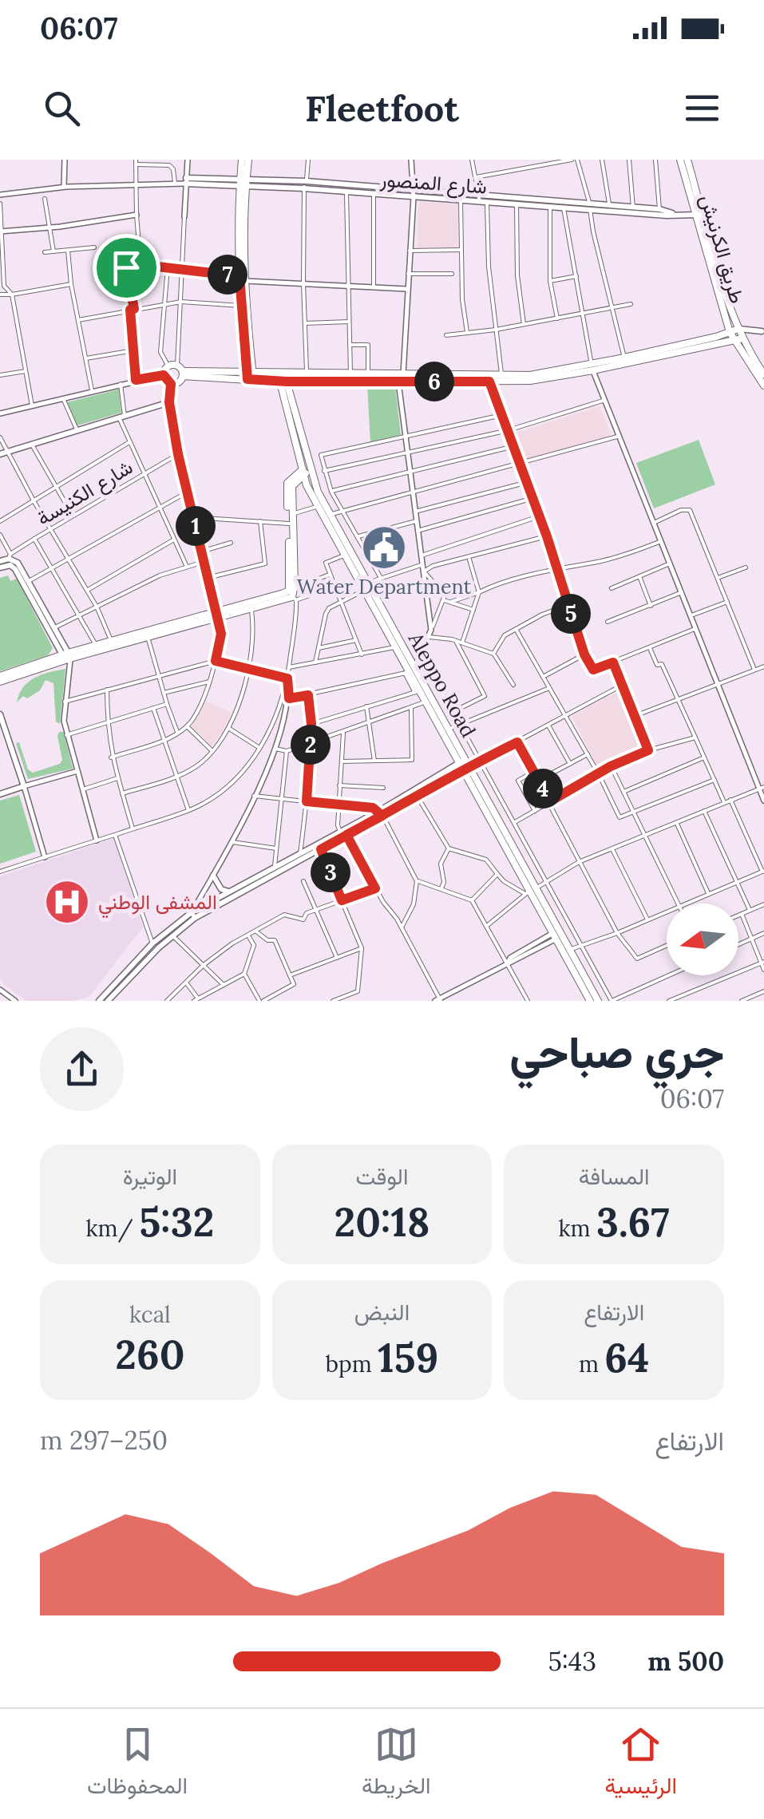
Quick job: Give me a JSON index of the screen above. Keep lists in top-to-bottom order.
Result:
{
  "streets": {
    "main road": ["شارع المنصور", "طريق الكرنيش", "Aleppo Road"],
    "street": ["شارع الكنيسة"]
  },
  "crossings": [
    ["شارع المنصور", "طريق الكرنيش"]
  ],
  "places": {
    "public building": ["Water Department"],
    "hospital": ["المشفى الوطني"]
  },
  "north": "left",
  "page": {
    "status": "06:07",
    "header": "Fleetfoot",
    "pins": [
      "7",
      "6",
      "1",
      "5",
      "2",
      "4",
      "3"
    ],
    "heading": ["جري صباحي", "06:07"],
    "stats": [
      ["المسافة", "3.67 km"],
      ["الوقت", "20:18"],
      ["الوتيرة", "5:32 /km"],
      ["الارتفاع", "64 m"],
      ["النبض", "159 bpm"],
      ["kcal", "260"]
    ],
    "chart": ["الارتفاع", "250–297 m"],
    "list": [
      {
        "name": "500 m",
        "note": "5:43"
      }
    ],
    "tabs": ["الرئيسية", "الخريطة", "المحفوظات"]
  }
}
